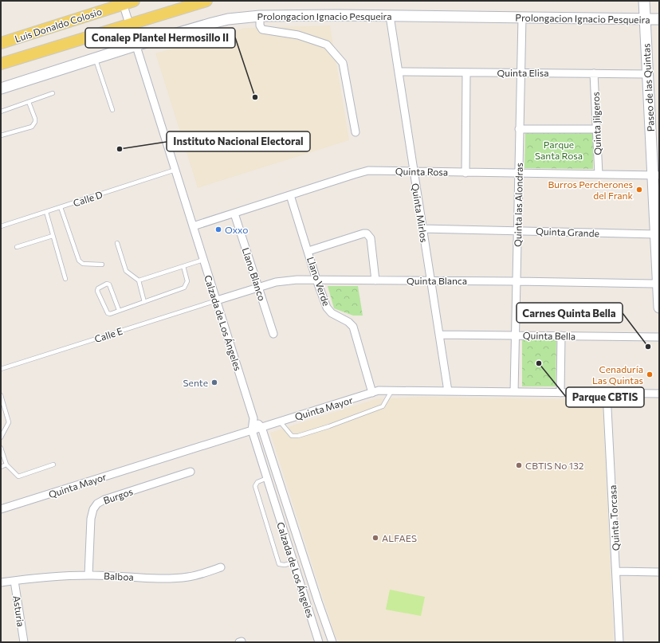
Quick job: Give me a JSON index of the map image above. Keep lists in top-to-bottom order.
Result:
{
  "streets": {
    "main road": ["Luis Donaldo Colosio"],
    "street": [
      "Prolongacion Ignacio Pesqueira",
      "Quinta Elisa",
      "Paseo de las Quintas",
      "Quinta Jilgeros",
      "Quinta Rosa",
      "Quinta las Alondras",
      "Quinta Mirlos",
      "Quinta Grande",
      "Llano Blanco",
      "Quinta Blanca",
      "Llano Verde",
      "Calzada de Los Ángeles",
      "Quinta Bella",
      "Quinta Mayor",
      "Burgos",
      "Quinta Torcasa",
      "Balboa",
      "Asturia"
    ],
    "lane": ["Calle D", "Calle E"]
  },
  "crossings": [
    ["Prolongacion Ignacio Pesqueira", "Paseo de las Quintas"],
    ["Prolongacion Ignacio Pesqueira", "Quinta las Alondras"],
    ["Prolongacion Ignacio Pesqueira", "Quinta Mirlos"],
    ["Prolongacion Ignacio Pesqueira", "Calzada de Los Ángeles"],
    ["Luis Donaldo Colosio", "Calzada de Los Ángeles"],
    ["Quinta Elisa", "Paseo de las Quintas"],
    ["Quinta Elisa", "Quinta Jilgeros"],
    ["Quinta Elisa", "Quinta las Alondras"],
    ["Quinta Elisa", "Quinta Mirlos"],
    ["Paseo de las Quintas", "Quinta Rosa"],
    ["Paseo de las Quintas", "Quinta Grande"],
    ["Paseo de las Quintas", "Quinta Blanca"],
    ["Quinta Jilgeros", "Quinta Rosa"],
    ["Quinta Rosa", "Quinta las Alondras"],
    ["Quinta Rosa", "Quinta Mirlos"],
    ["Quinta Rosa", "Llano Blanco"],
    ["Quinta Rosa", "Llano Verde"],
    ["Quinta Rosa", "Calzada de Los Ángeles"],
    ["Calle D", "Calzada de Los Ángeles"],
    ["Quinta las Alondras", "Quinta Grande"],
    ["Quinta las Alondras", "Quinta Blanca"],
    ["Quinta las Alondras", "Quinta Bella"],
    ["Quinta las Alondras", "Quinta Mayor"],
    ["Quinta Mirlos", "Quinta Grande"],
    ["Quinta Mirlos", "Quinta Blanca"],
    ["Quinta Mirlos", "Quinta Bella"],
    ["Quinta Mirlos", "Quinta Mayor"],
    ["Llano Blanco", "Quinta Blanca"],
    ["Quinta Blanca", "Llano Verde"],
    ["Quinta Blanca", "Calzada de Los Ángeles"],
    ["Quinta Blanca", "Calle E"],
    ["Llano Verde", "Quinta Mayor"],
    ["Calzada de Los Ángeles", "Calle E"],
    ["Calzada de Los Ángeles", "Quinta Mayor"],
    ["Quinta Mayor", "Quinta Torcasa"],
    ["Burgos", "Balboa"],
    ["Balboa", "Asturia"]
  ],
  "parks": ["Parque Santa Rosa"],
  "places": [
    "Conalep Plantel Hermosillo II",
    "Instituto Nacional Electoral",
    "Burros Percherones del Frank",
    "Oxxo",
    "Carnes Quinta Bella",
    "Parque CBTIS",
    "Cenaduría Las Quintas",
    "Sente",
    "CBTIS No 132",
    "ALFAES"
  ]
}
